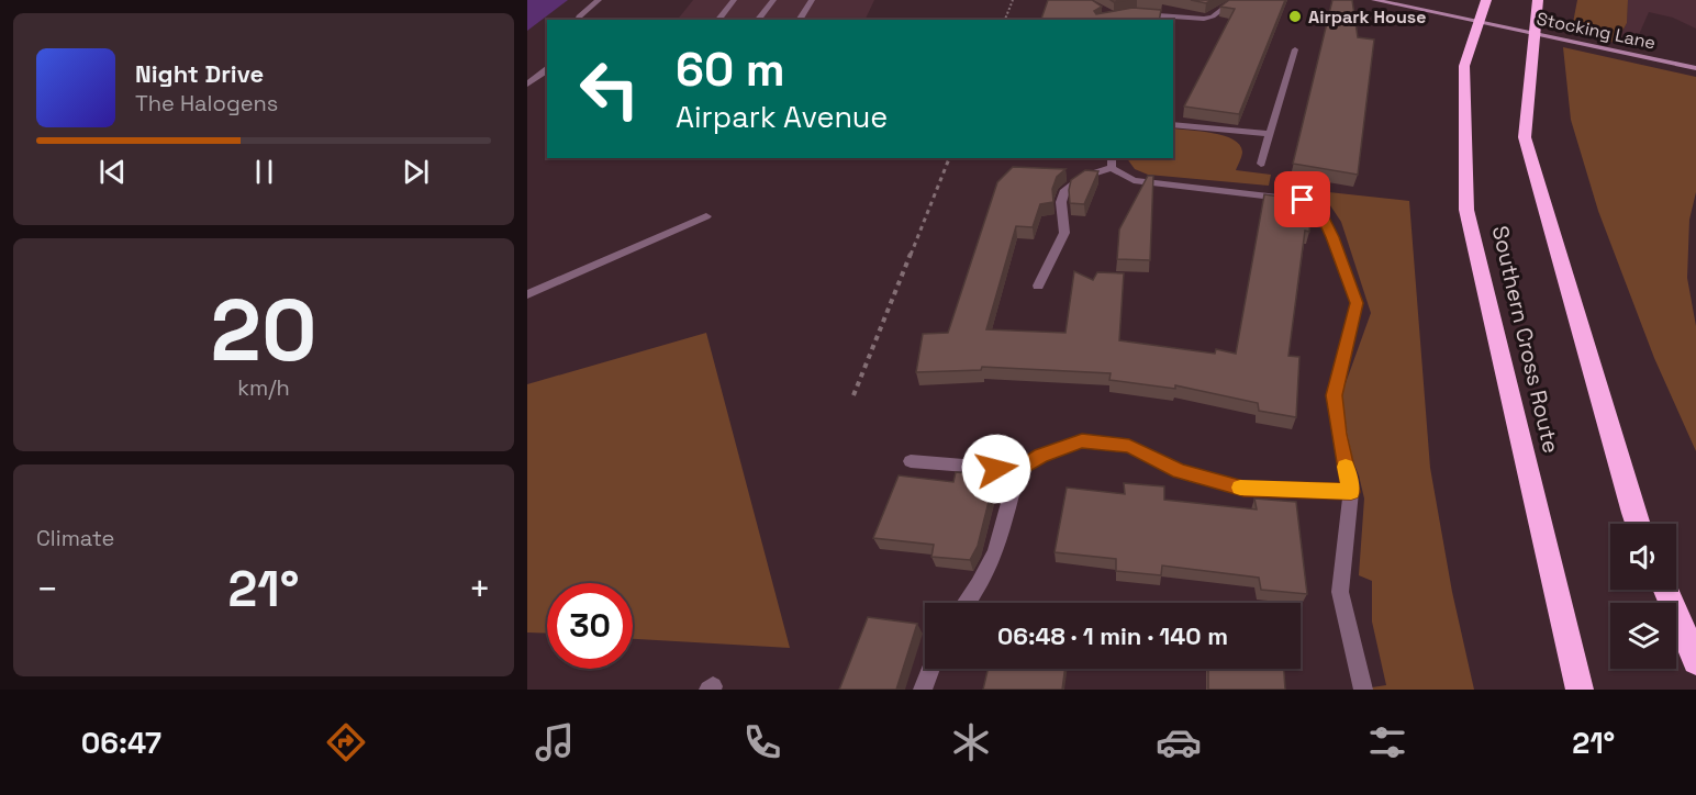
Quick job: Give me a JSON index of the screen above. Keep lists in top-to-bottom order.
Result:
{
  "streets": {
    "highway": ["Southern Cross Route"],
    "main road": ["Stocking Lane"]
  },
  "places": ["Airpark House"],
  "page": {
    "turn": ["60 m", "Airpark Avenue"],
    "song": ["Night Drive", "The Halogens"],
    "tile": [
      ["20", "km/h"],
      "Climate"
    ],
    "heat": ["−", "21°", "+"],
    "limit": "30",
    "trip": "06:48 · 1 min · 140 m",
    "tabs": ["06:47", "21°"]
  }
}
